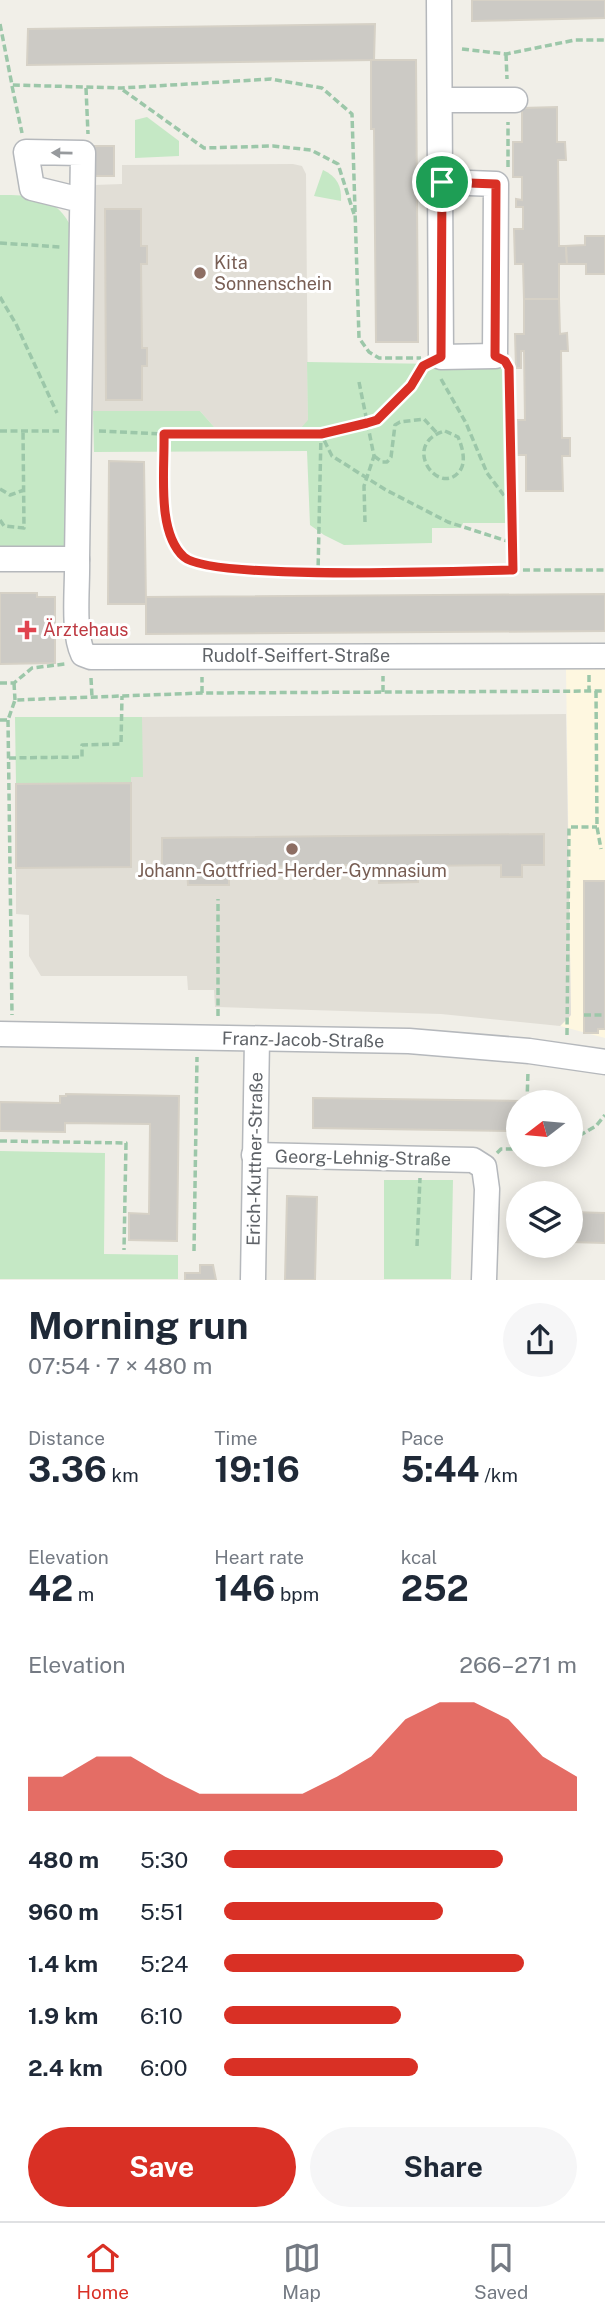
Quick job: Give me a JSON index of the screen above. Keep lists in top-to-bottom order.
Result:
{
  "streets": {
    "street": [
      "Rudolf-Seiffert-Straße",
      "Franz-Jacob-Straße",
      "Georg-Lehnig-Straße",
      "Erich-Kuttner-Straße"
    ]
  },
  "crossings": [
    ["Franz-Jacob-Straße", "Erich-Kuttner-Straße"],
    ["Georg-Lehnig-Straße", "Erich-Kuttner-Straße"]
  ],
  "places": {
    "other": ["Kita Sonnenschein", "Johann-Gottfried-Herder-Gymnasium"],
    "health": ["Ärztehaus"]
  },
  "north": "left",
  "page": {
    "heading": ["Morning run", "07:54 · 7 × 480 m"],
    "stats": [
      ["Distance", "3.36 km"],
      ["Time", "19:16"],
      ["Pace", "5:44 /km"],
      ["Elevation", "42 m"],
      ["Heart rate", "146 bpm"],
      ["kcal", "252"]
    ],
    "chart": ["Elevation", "266–271 m"],
    "list": [
      {
        "name": "480 m",
        "note": "5:30"
      },
      {
        "name": "960 m",
        "note": "5:51"
      },
      {
        "name": "1.4 km",
        "note": "5:24"
      },
      {
        "name": "1.9 km",
        "note": "6:10"
      },
      {
        "name": "2.4 km",
        "note": "6:00"
      }
    ],
    "buttons": ["Save", "Share"],
    "tabs": ["Home", "Map", "Saved"]
  }
}
